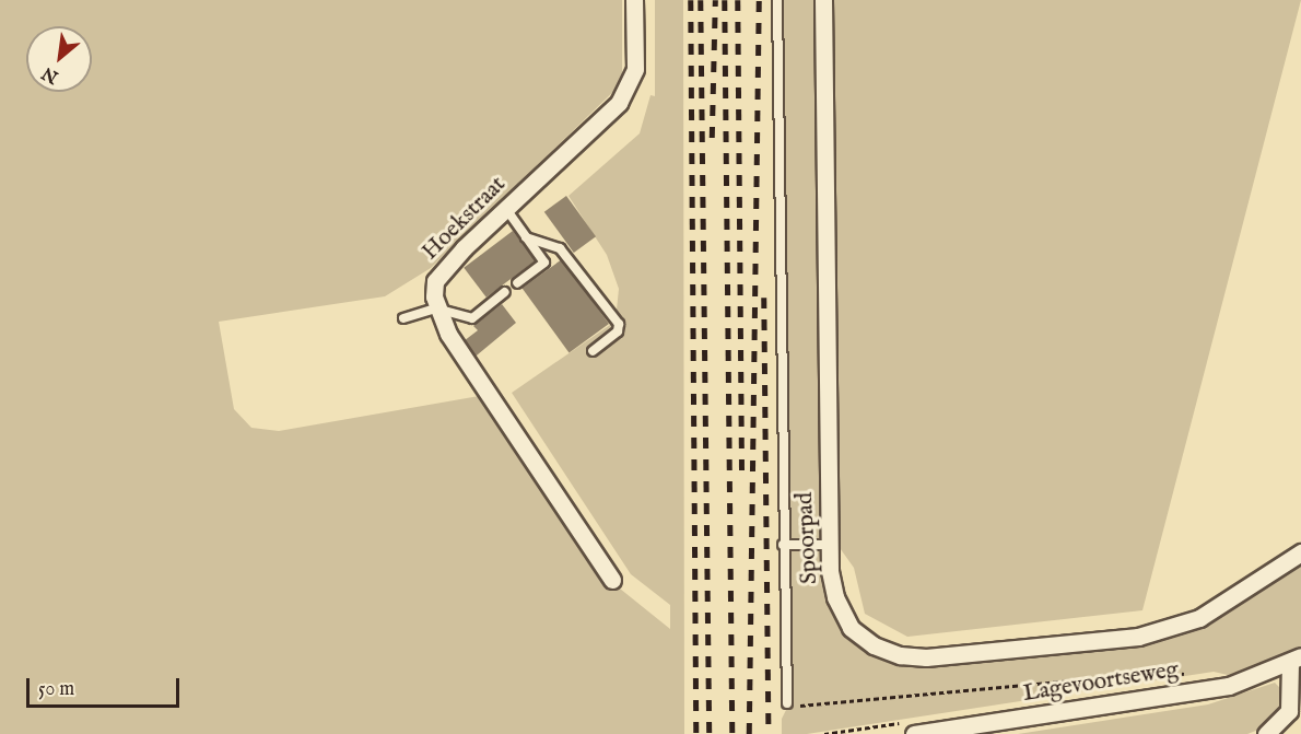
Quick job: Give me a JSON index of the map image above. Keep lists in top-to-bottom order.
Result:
{
  "streets": {
    "street": ["Hoekstraat", "Spoorpad", "Lagevoortseweg"]
  },
  "scale_bar": "50 m",
  "north": "bottom left"
}
